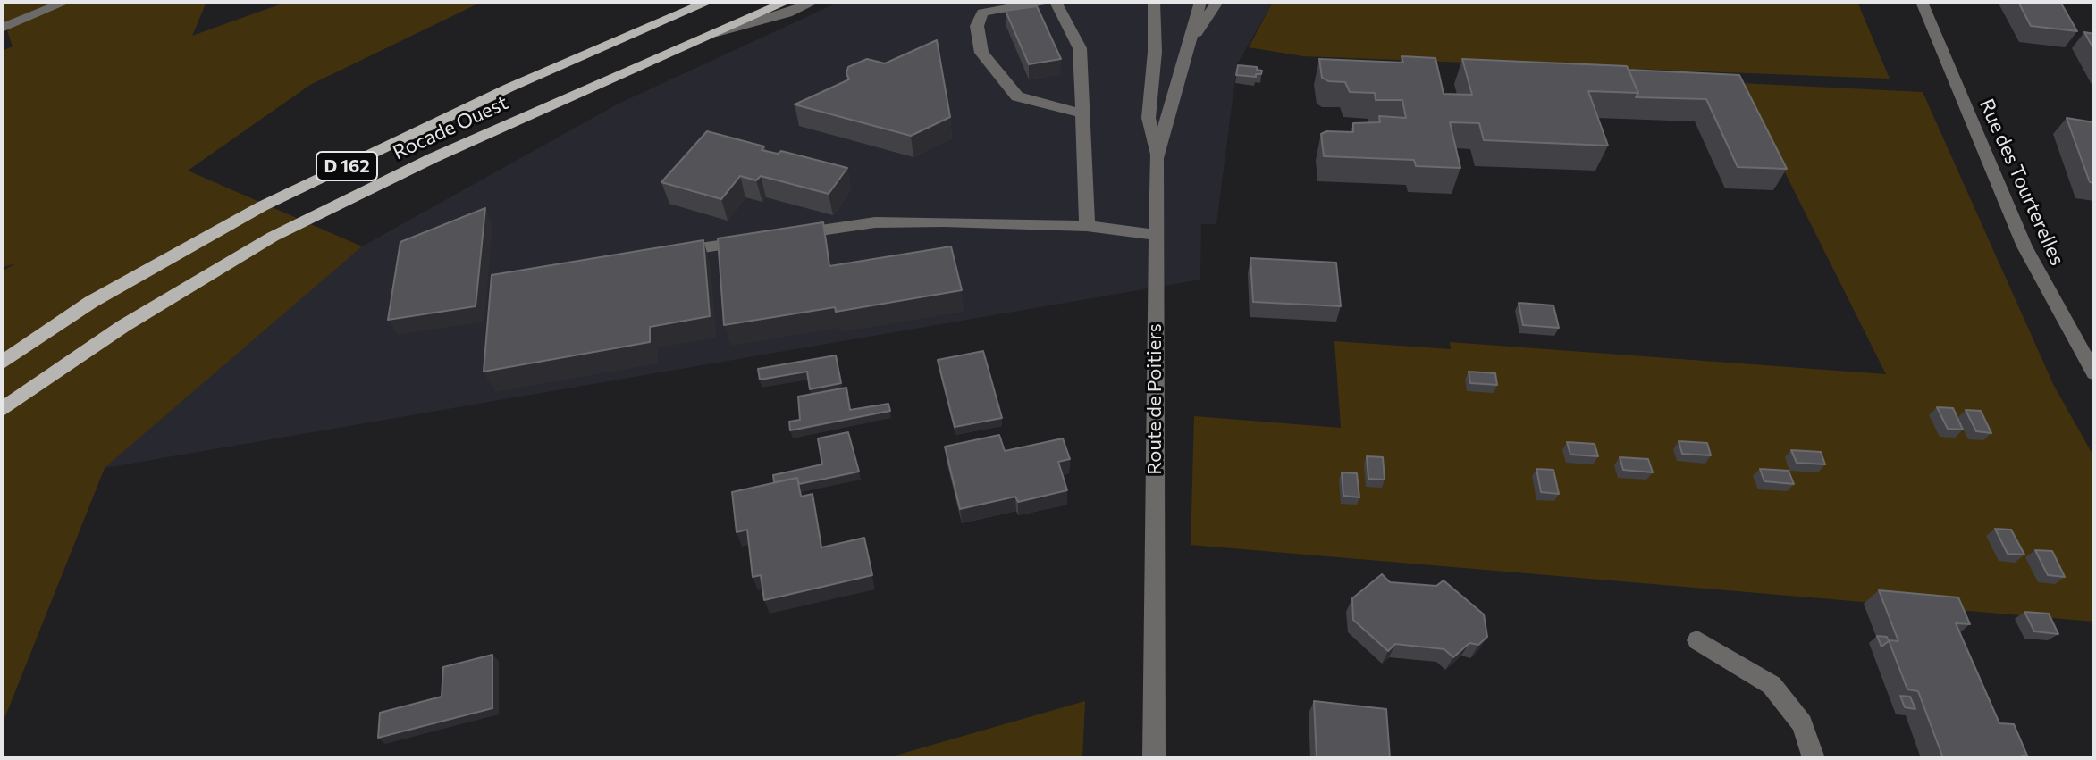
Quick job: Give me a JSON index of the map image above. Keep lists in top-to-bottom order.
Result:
{
  "streets": {
    "main road": ["Rocade Ouest", "D 162"],
    "street": ["Rue des Tourterelles", "Route de Poitiers"]
  }
}
